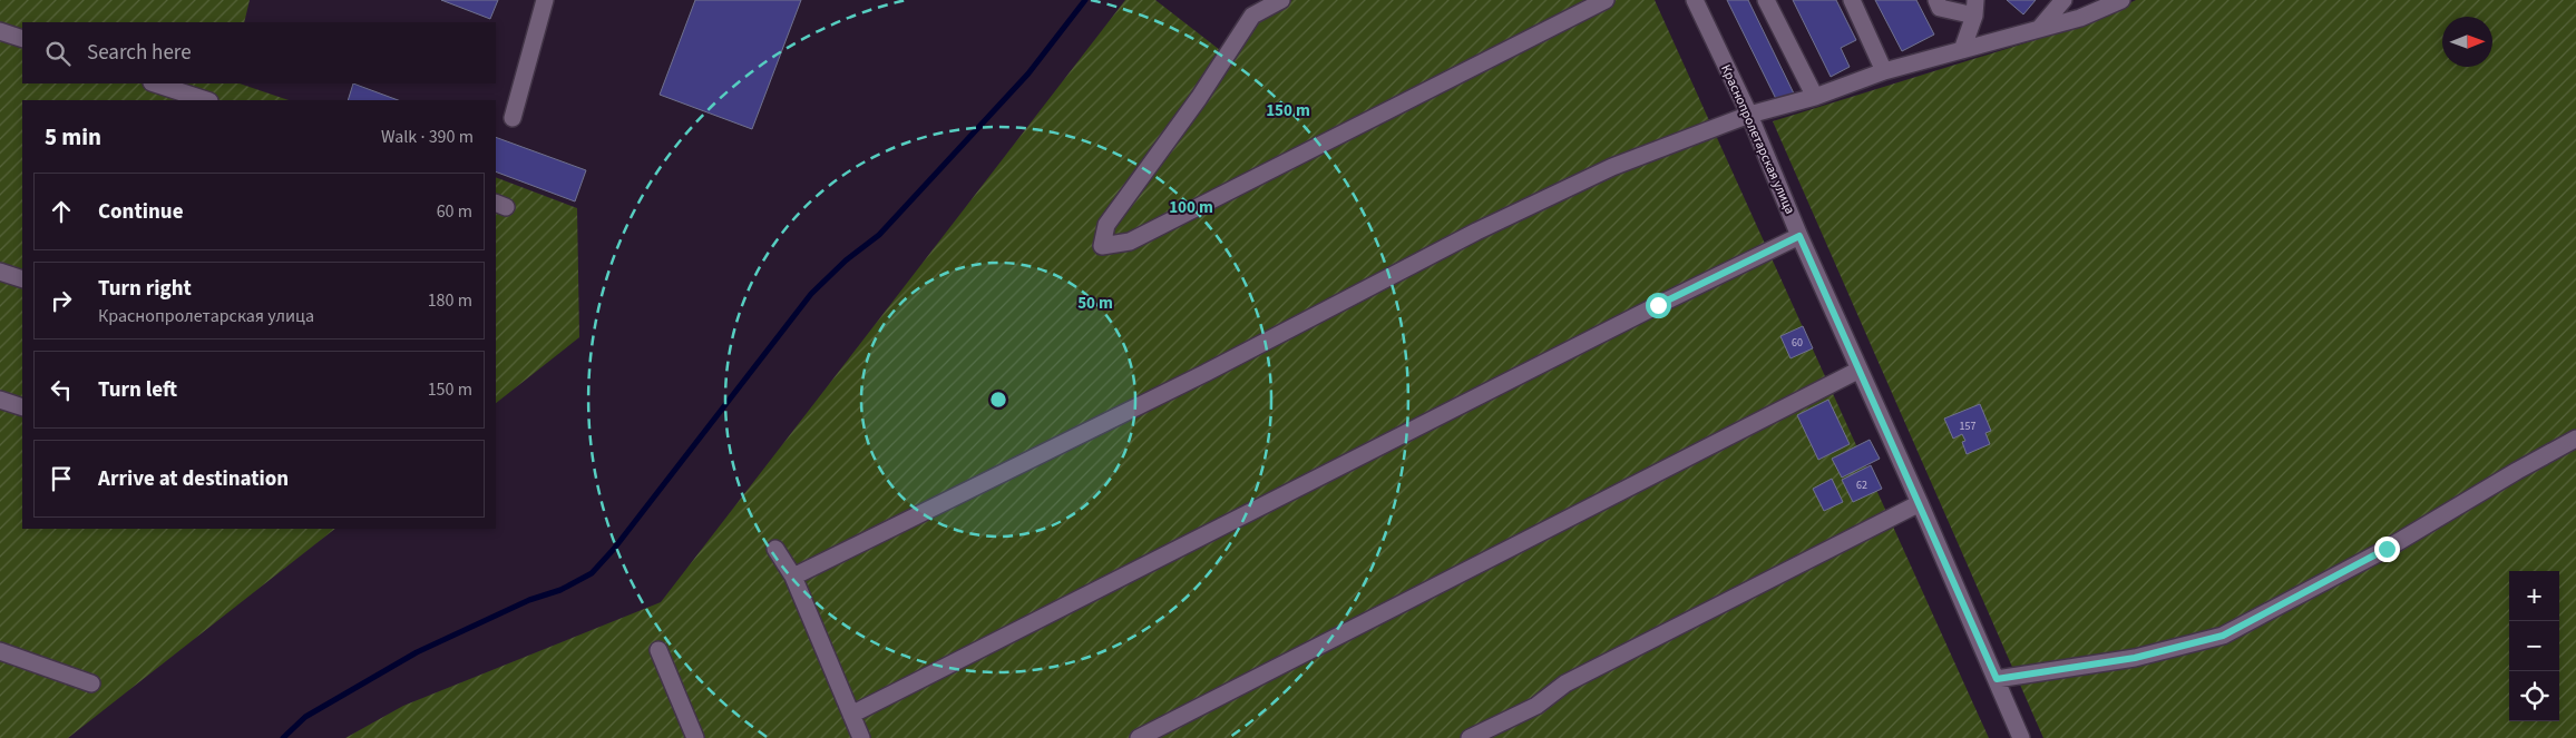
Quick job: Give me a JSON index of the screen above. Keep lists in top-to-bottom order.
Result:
{
  "streets": {
    "street": ["Краснопролетарская улица"]
  },
  "house_numbers": ["60", "157", "62"],
  "north": "right",
  "page": {
    "search": "Search here",
    "heading": ["5 min", "Walk · 390 m"],
    "list": [
      ["Continue", "60 m"],
      ["Turn right", "Краснопролетарская улица", "180 m"],
      ["Turn left", "150 m"],
      "Arrive at destination"
    ],
    "map_buttons": ["+", "−"]
  },
  "rings": ["150 m", "100 m", "50 m"]
}
